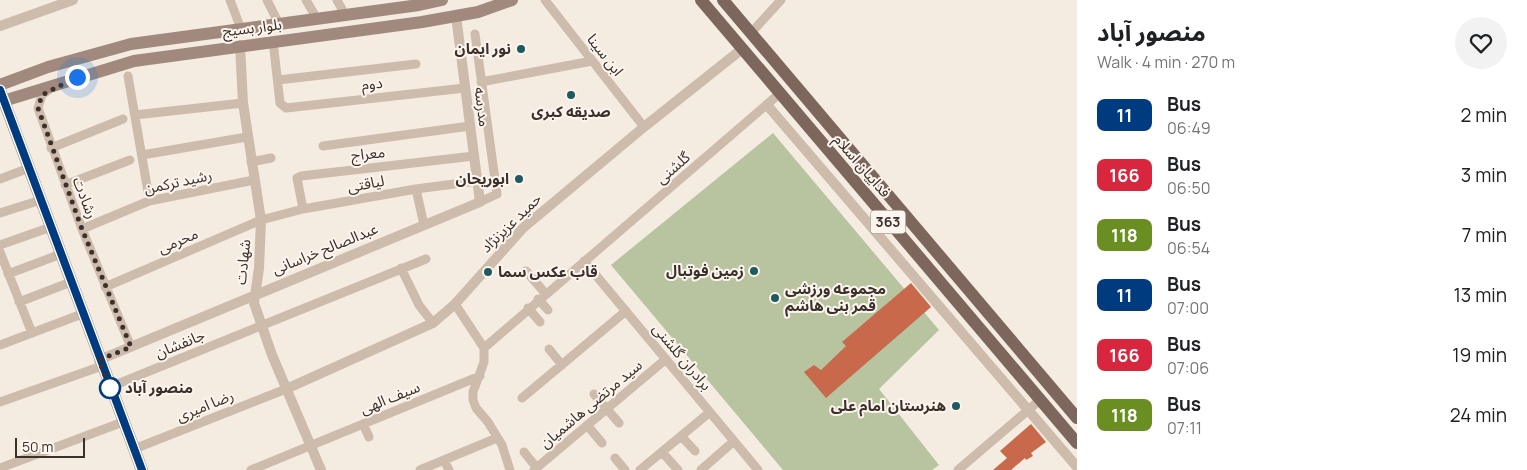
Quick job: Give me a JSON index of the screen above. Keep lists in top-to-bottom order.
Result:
{
  "streets": {
    "main road": ["بلوار بسیج", "فداییان اسلام", "363"],
    "street": [
      "ابن سینا",
      "دوم",
      "مدرسه",
      "معراج",
      "گلشنی",
      "رشید ترکمن",
      "لیاقتی",
      "رشادت",
      "حمید عزیزنژاد",
      "محرمی",
      "عبدالصالح خراسانی",
      "شهادت",
      "جانفشان",
      "برادران گلشنی",
      "سیف الهی",
      "سید مرتضی هاشمیان",
      "رضا امیری"
    ]
  },
  "crossings": [
    ["بلوار بسیج", "مدرسه"],
    ["بلوار بسیج", "رشادت"],
    ["بلوار بسیج", "شهادت"],
    ["ابن سینا", "حمید عزیزنژاد"],
    ["دوم", "مدرسه"],
    ["مدرسه", "معراج"],
    ["مدرسه", "لیاقتی"],
    ["مدرسه", "عبدالصالح خراسانی"],
    ["معراج", "لیاقتی"],
    ["فداییان اسلام", "گلشنی"],
    ["فداییان اسلام", "حمید عزیزنژاد"],
    ["گلشنی", "برادران گلشنی"],
    ["رشید ترکمن", "رشادت"],
    ["رشید ترکمن", "شهادت"],
    ["لیاقتی", "محرمی"],
    ["لیاقتی", "شهادت"],
    ["رشادت", "محرمی"],
    ["رشادت", "عبدالصالح خراسانی"],
    ["حمید عزیزنژاد", "شهادت"],
    ["حمید عزیزنژاد", "رضا امیری"],
    ["محرمی", "شهادت"],
    ["عبدالصالح خراسانی", "شهادت"],
    ["شهادت", "جانفشان"],
    ["شهادت", "سیف الهی"],
    ["شهادت", "رضا امیری"],
    ["برادران گلشنی", "سید مرتضی هاشمیان"]
  ],
  "places": [
    "نور ایمان",
    "صدیقه کبری",
    "ابوریحان",
    "زمین فوتبال",
    "قاب عکس سما",
    "مجموعه ورزشی قمر بنی هاشم",
    "منصور آباد",
    "هنرستان امام علی"
  ],
  "lines": ["bus line 11"],
  "scale_bar": "50 m",
  "page": {
    "heading": ["منصور آباد", "Walk · 4 min · 270 m"],
    "list": [
      {
        "mark": "11",
        "name": "Bus",
        "note": "06:49",
        "value": "2 min"
      },
      {
        "mark": "166",
        "name": "Bus",
        "note": "06:50",
        "value": "3 min"
      },
      {
        "mark": "118",
        "name": "Bus",
        "note": "06:54",
        "value": "7 min"
      },
      {
        "mark": "11",
        "name": "Bus",
        "note": "07:00",
        "value": "13 min"
      },
      {
        "mark": "166",
        "name": "Bus",
        "note": "07:06",
        "value": "19 min"
      },
      {
        "mark": "118",
        "name": "Bus",
        "note": "07:11",
        "value": "24 min"
      }
    ],
    "scale": "50 m"
  }
}
